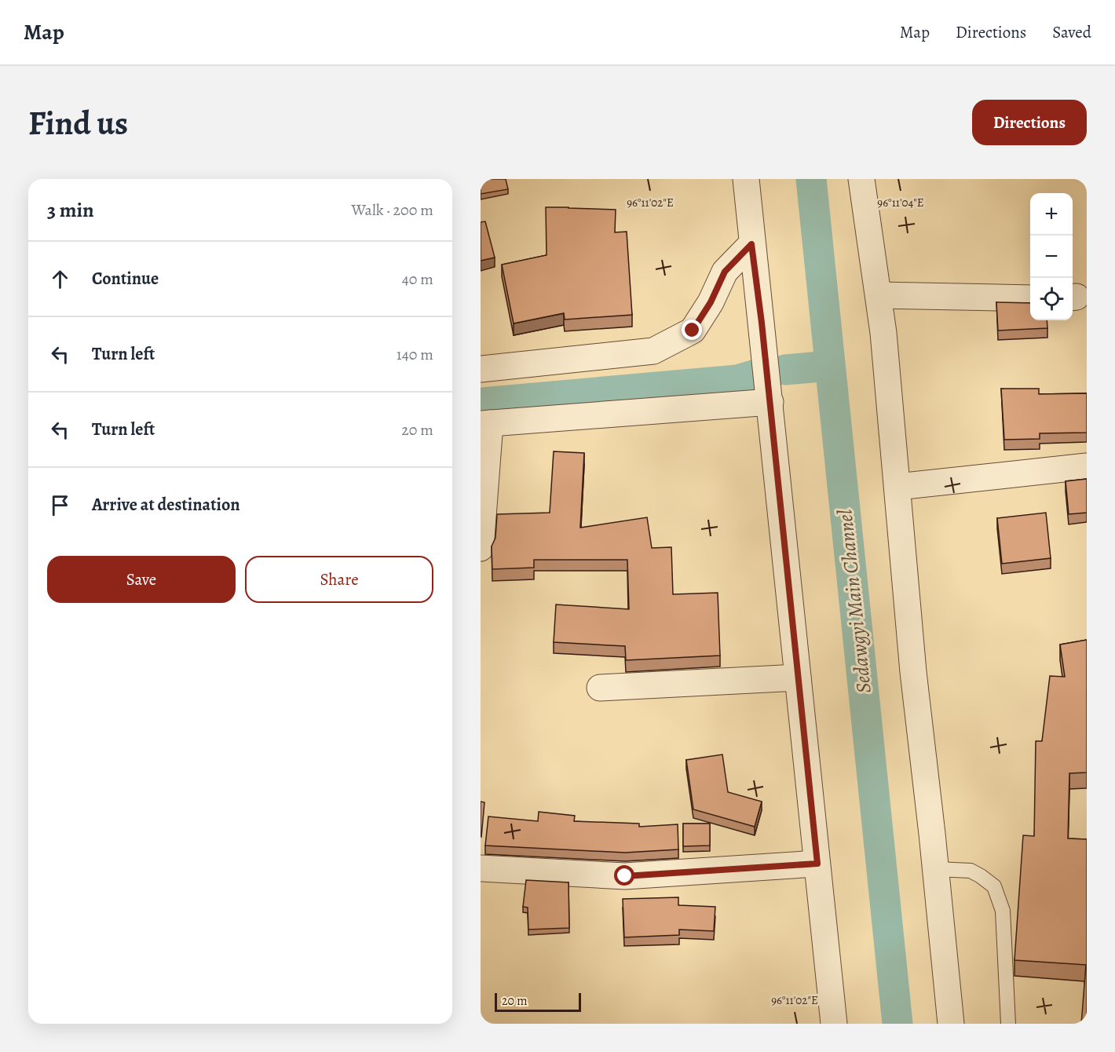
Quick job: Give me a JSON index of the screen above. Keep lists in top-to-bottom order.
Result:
{
  "water": ["Sedawgyi Main Channel"],
  "scale_bar": "20 m",
  "page": {
    "header": "Map",
    "nav": ["Map", "Directions", "Saved"],
    "buttons": [
      "Directions",
      ["Save", "Share"]
    ],
    "title": "Find us",
    "heading": ["3 min", "Walk · 200 m"],
    "map_buttons": ["+", "−"],
    "list": [
      ["Continue", "40 m"],
      ["Turn left", "140 m"],
      ["Turn left", "20 m"],
      "Arrive at destination"
    ],
    "scale": "20 m"
  },
  "coordinates": ["96°11'02\"E", "96°11'04\"E"]
}
